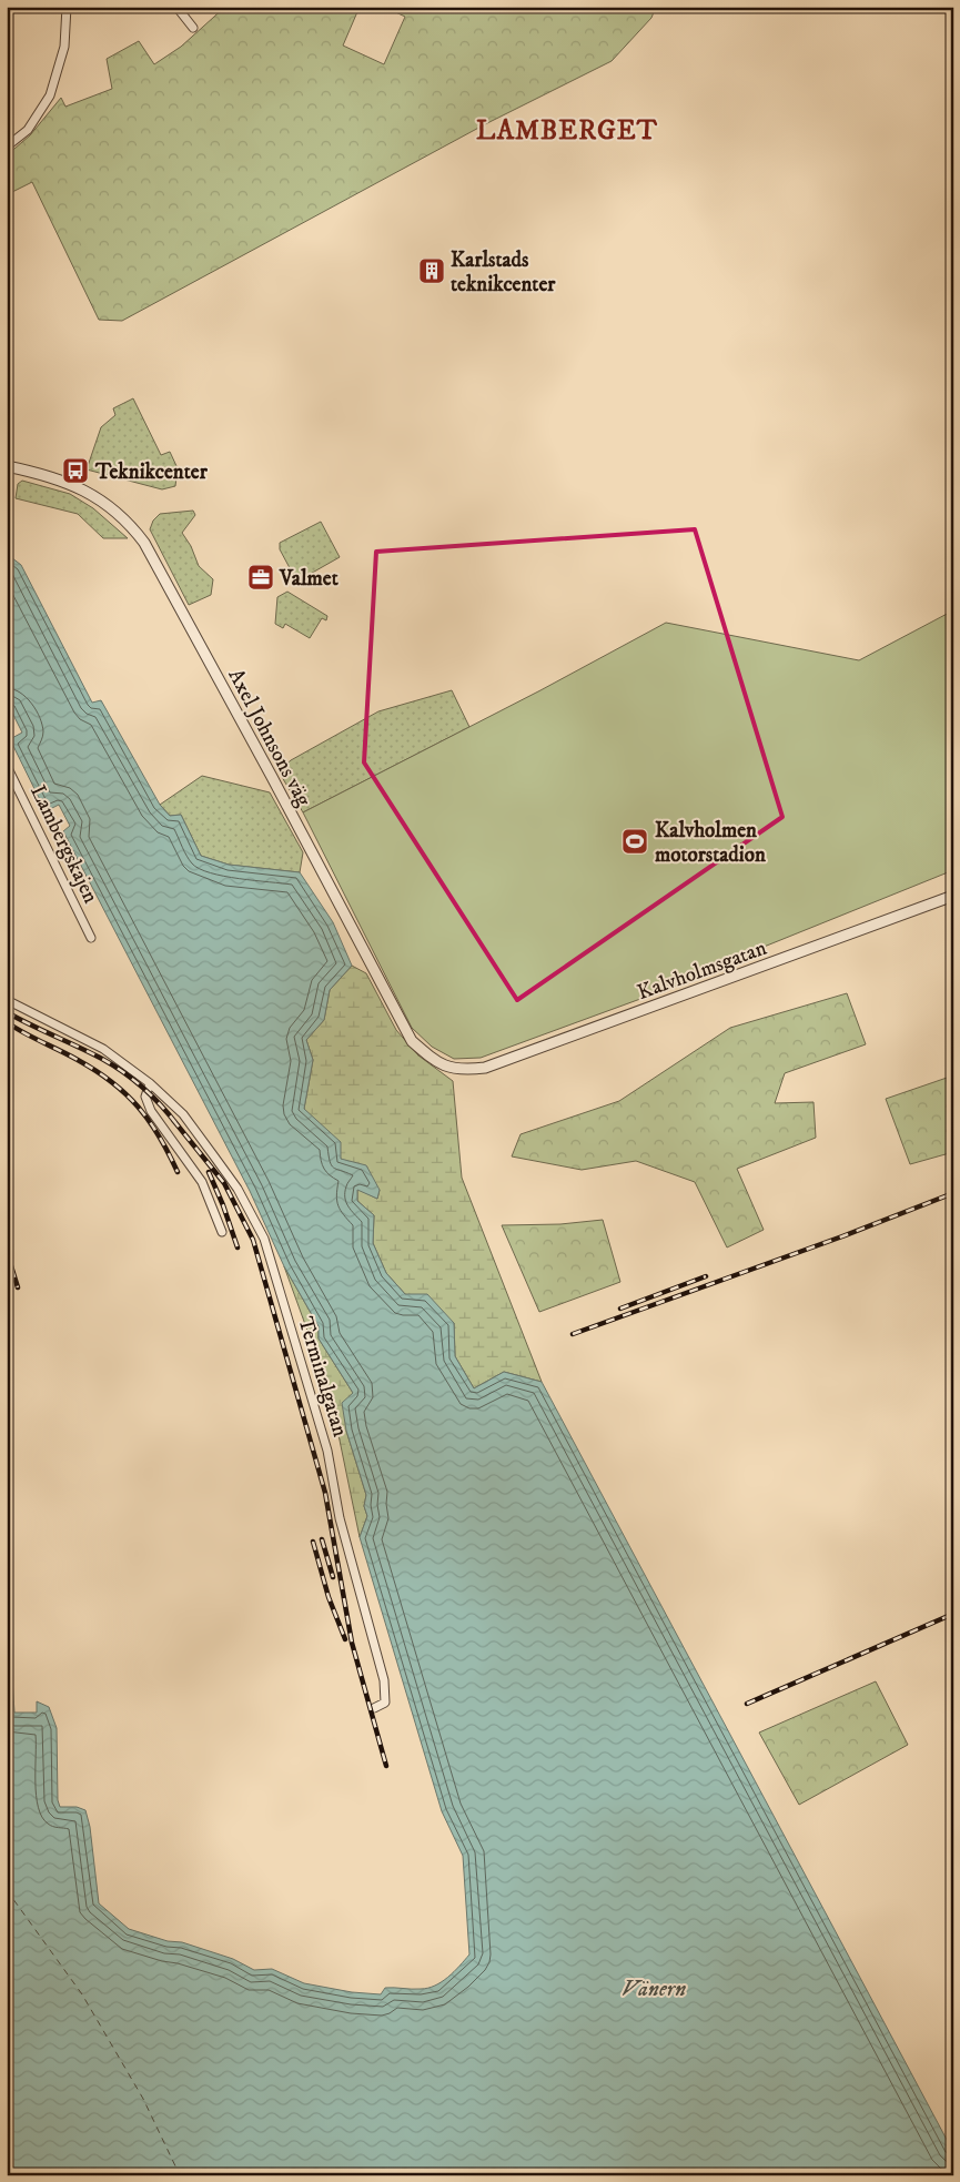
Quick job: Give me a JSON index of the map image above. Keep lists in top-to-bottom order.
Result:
{
  "streets": {
    "street": [
      "Axel Johnsons väg",
      "Lambergskajen",
      "Kalvholmsgatan",
      "Terminalgatan"
    ]
  },
  "crossings": [
    ["Axel Johnsons väg", "Kalvholmsgatan"]
  ],
  "districts": ["LAMBERGET"],
  "water": ["Vänern"],
  "places": {
    "building": ["Karlstads teknikcenter"],
    "bus stop": ["Teknikcenter"],
    "office": ["Valmet"],
    "sports": ["Kalvholmen motorstadion"]
  }
}
